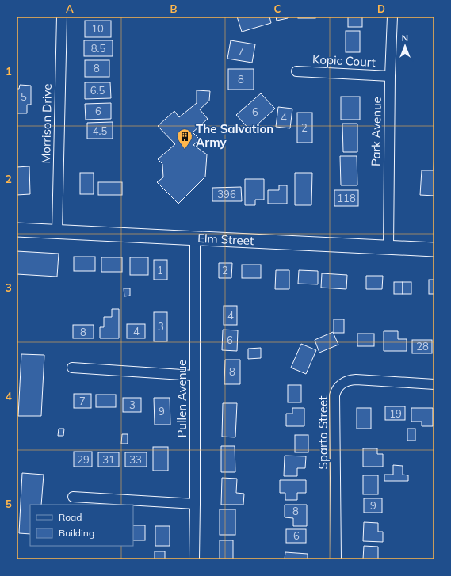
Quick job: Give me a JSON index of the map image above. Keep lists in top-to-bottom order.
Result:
{
  "streets": {
    "main road": ["Elm Street"],
    "street": [
      "Kopic Court",
      "Morrison Drive",
      "Park Avenue",
      "Pullen Avenue",
      "Sparta Street"
    ]
  },
  "crossings": [
    ["Kopic Court", "Park Avenue"],
    ["Morrison Drive", "Elm Street"],
    ["Park Avenue", "Elm Street"],
    ["Elm Street", "Pullen Avenue"]
  ],
  "places": {
    "building": ["The Salvation Army"]
  },
  "house_numbers": [
    "10",
    "8.5",
    "7",
    "8",
    "8",
    "6.5",
    "5",
    "6",
    "6",
    "4",
    "2",
    "4.5",
    "396",
    "118",
    "1",
    "2",
    "4",
    "3",
    "4",
    "8",
    "6",
    "28",
    "8",
    "7",
    "3",
    "9",
    "19",
    "29",
    "31",
    "33",
    "9",
    "8",
    "6"
  ],
  "legend": ["Road", "Building"],
  "north": "top",
  "grid": {
    "columns": [
      "A",
      "B",
      "C",
      "D"
    ],
    "rows": [
      "1",
      "2",
      "3",
      "4",
      "5"
    ]
  }
}
